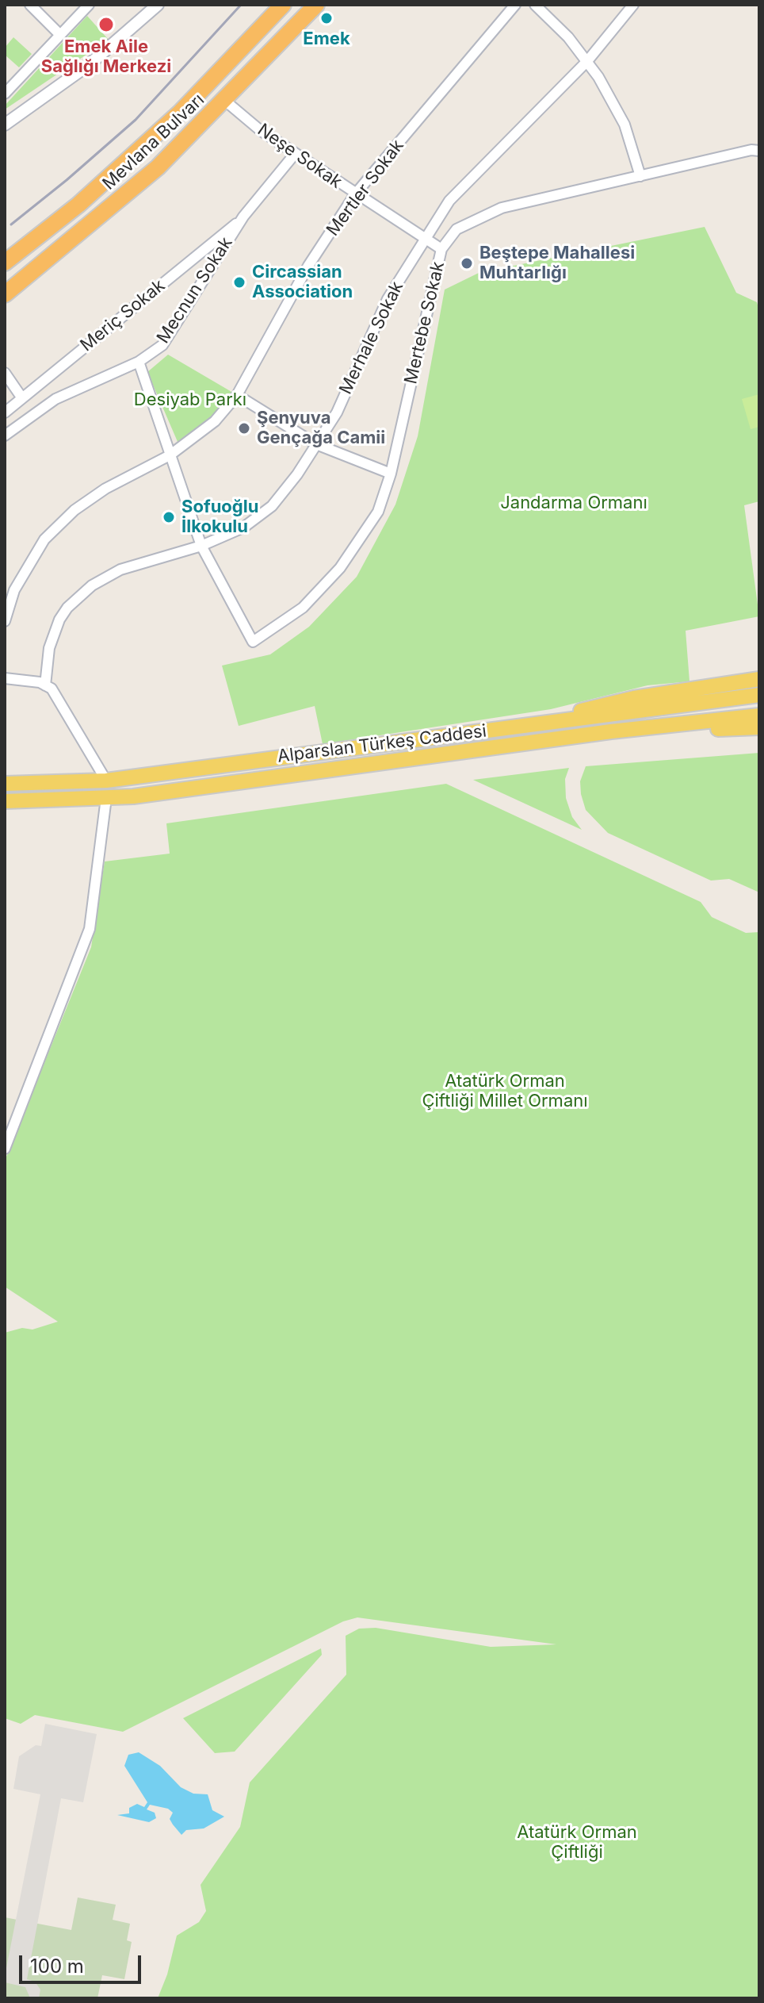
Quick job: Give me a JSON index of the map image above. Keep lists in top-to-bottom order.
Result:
{
  "streets": {
    "highway": ["Mevlana Bulvarı"],
    "main road": ["Alparslan Türkeş Caddesi"],
    "street": [
      "Neşe Sokak",
      "Mertler Sokak",
      "Mecnun Sokak",
      "Meriç Sokak",
      "Mertebe Sokak",
      "Merhale Sokak"
    ]
  },
  "crossings": [
    ["Mevlana Bulvarı", "Neşe Sokak"],
    ["Neşe Sokak", "Mertler Sokak"],
    ["Neşe Sokak", "Mecnun Sokak"],
    ["Neşe Sokak", "Mertebe Sokak"],
    ["Neşe Sokak", "Merhale Sokak"],
    ["Mecnun Sokak", "Meriç Sokak"],
    ["Mertebe Sokak", "Merhale Sokak"]
  ],
  "parks": [
    "Desiyab Parkı",
    "Jandarma Ormanı",
    "Atatürk Orman Çiftliği Millet Ormanı",
    "Atatürk Orman Çiftliği"
  ],
  "places": [
    "Emek",
    "Emek Aile Sağlığı Merkezi",
    "Beştepe Mahallesi Muhtarlığı",
    "Circassian Association",
    "Şenyuva Gençağa Camii",
    "Sofuoğlu İlkokulu"
  ],
  "scale_bar": "100 m"
}
